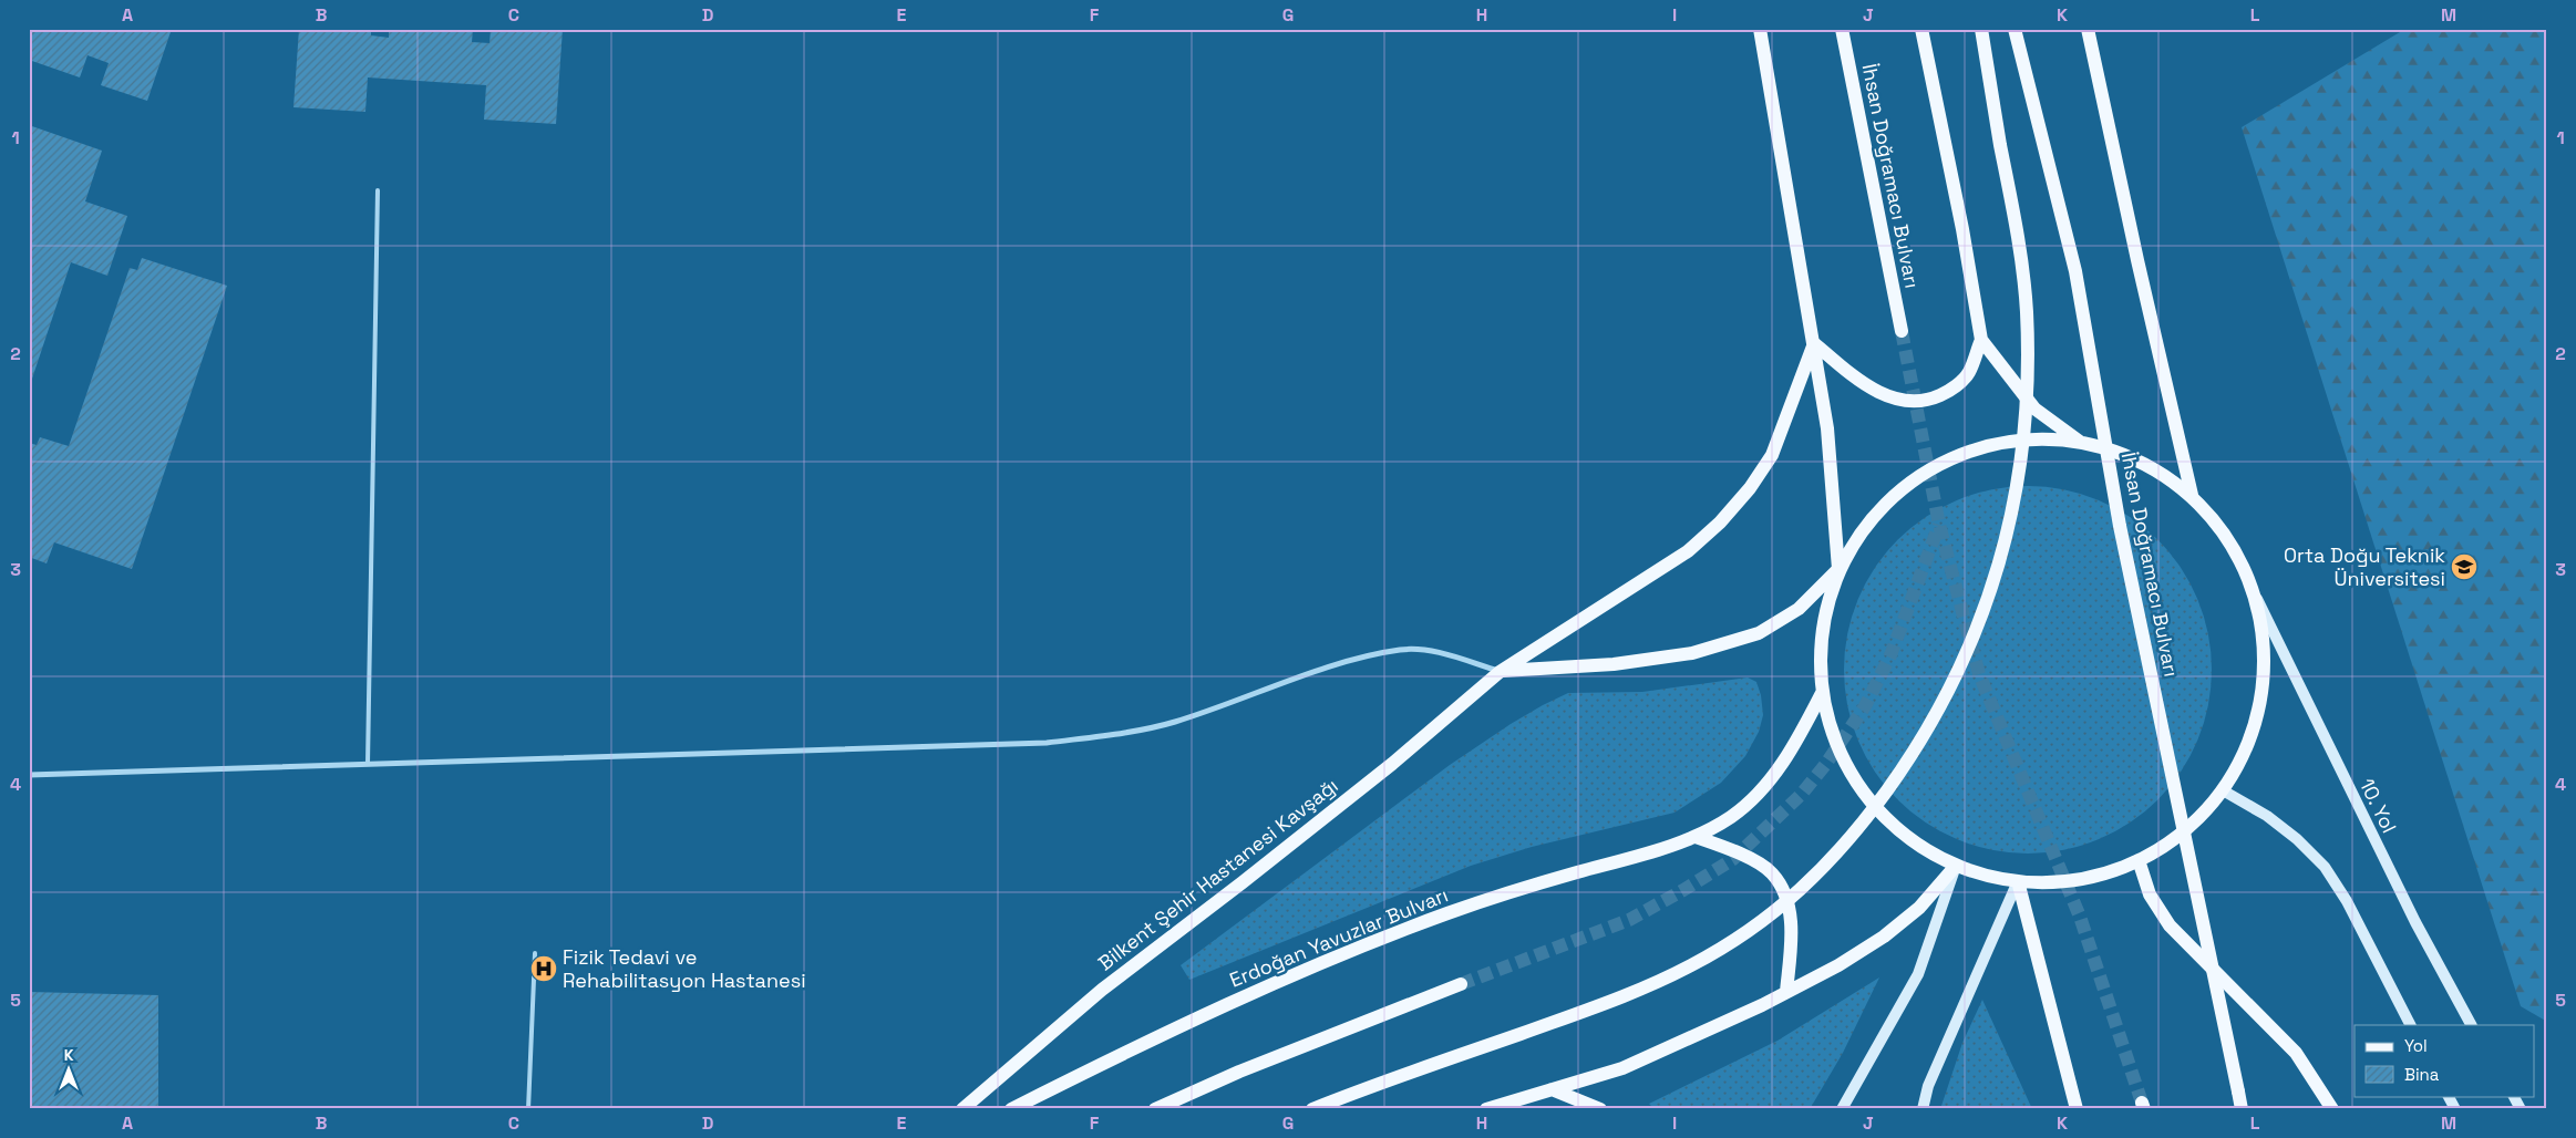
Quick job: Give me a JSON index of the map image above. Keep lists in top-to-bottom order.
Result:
{
  "streets": {
    "main road": ["İhsan Doğramacı Bulvarı", "Bilkent Şehir Hastanesi Kavşağı", "Erdoğan Yavuzlar Bulvarı"],
    "street": ["10. Yol"]
  },
  "places": {
    "school or university": ["Orta Doğu Teknik Üniversitesi"],
    "hospital": ["Fizik Tedavi ve Rehabilitasyon Hastanesi"]
  },
  "legend": ["Yol", "Bina"],
  "north": "top",
  "grid": {
    "columns": [
      "A",
      "B",
      "C",
      "D",
      "E",
      "F",
      "G",
      "H",
      "I",
      "J",
      "K",
      "L",
      "M"
    ],
    "rows": [
      "1",
      "2",
      "3",
      "4",
      "5"
    ]
  }
}
